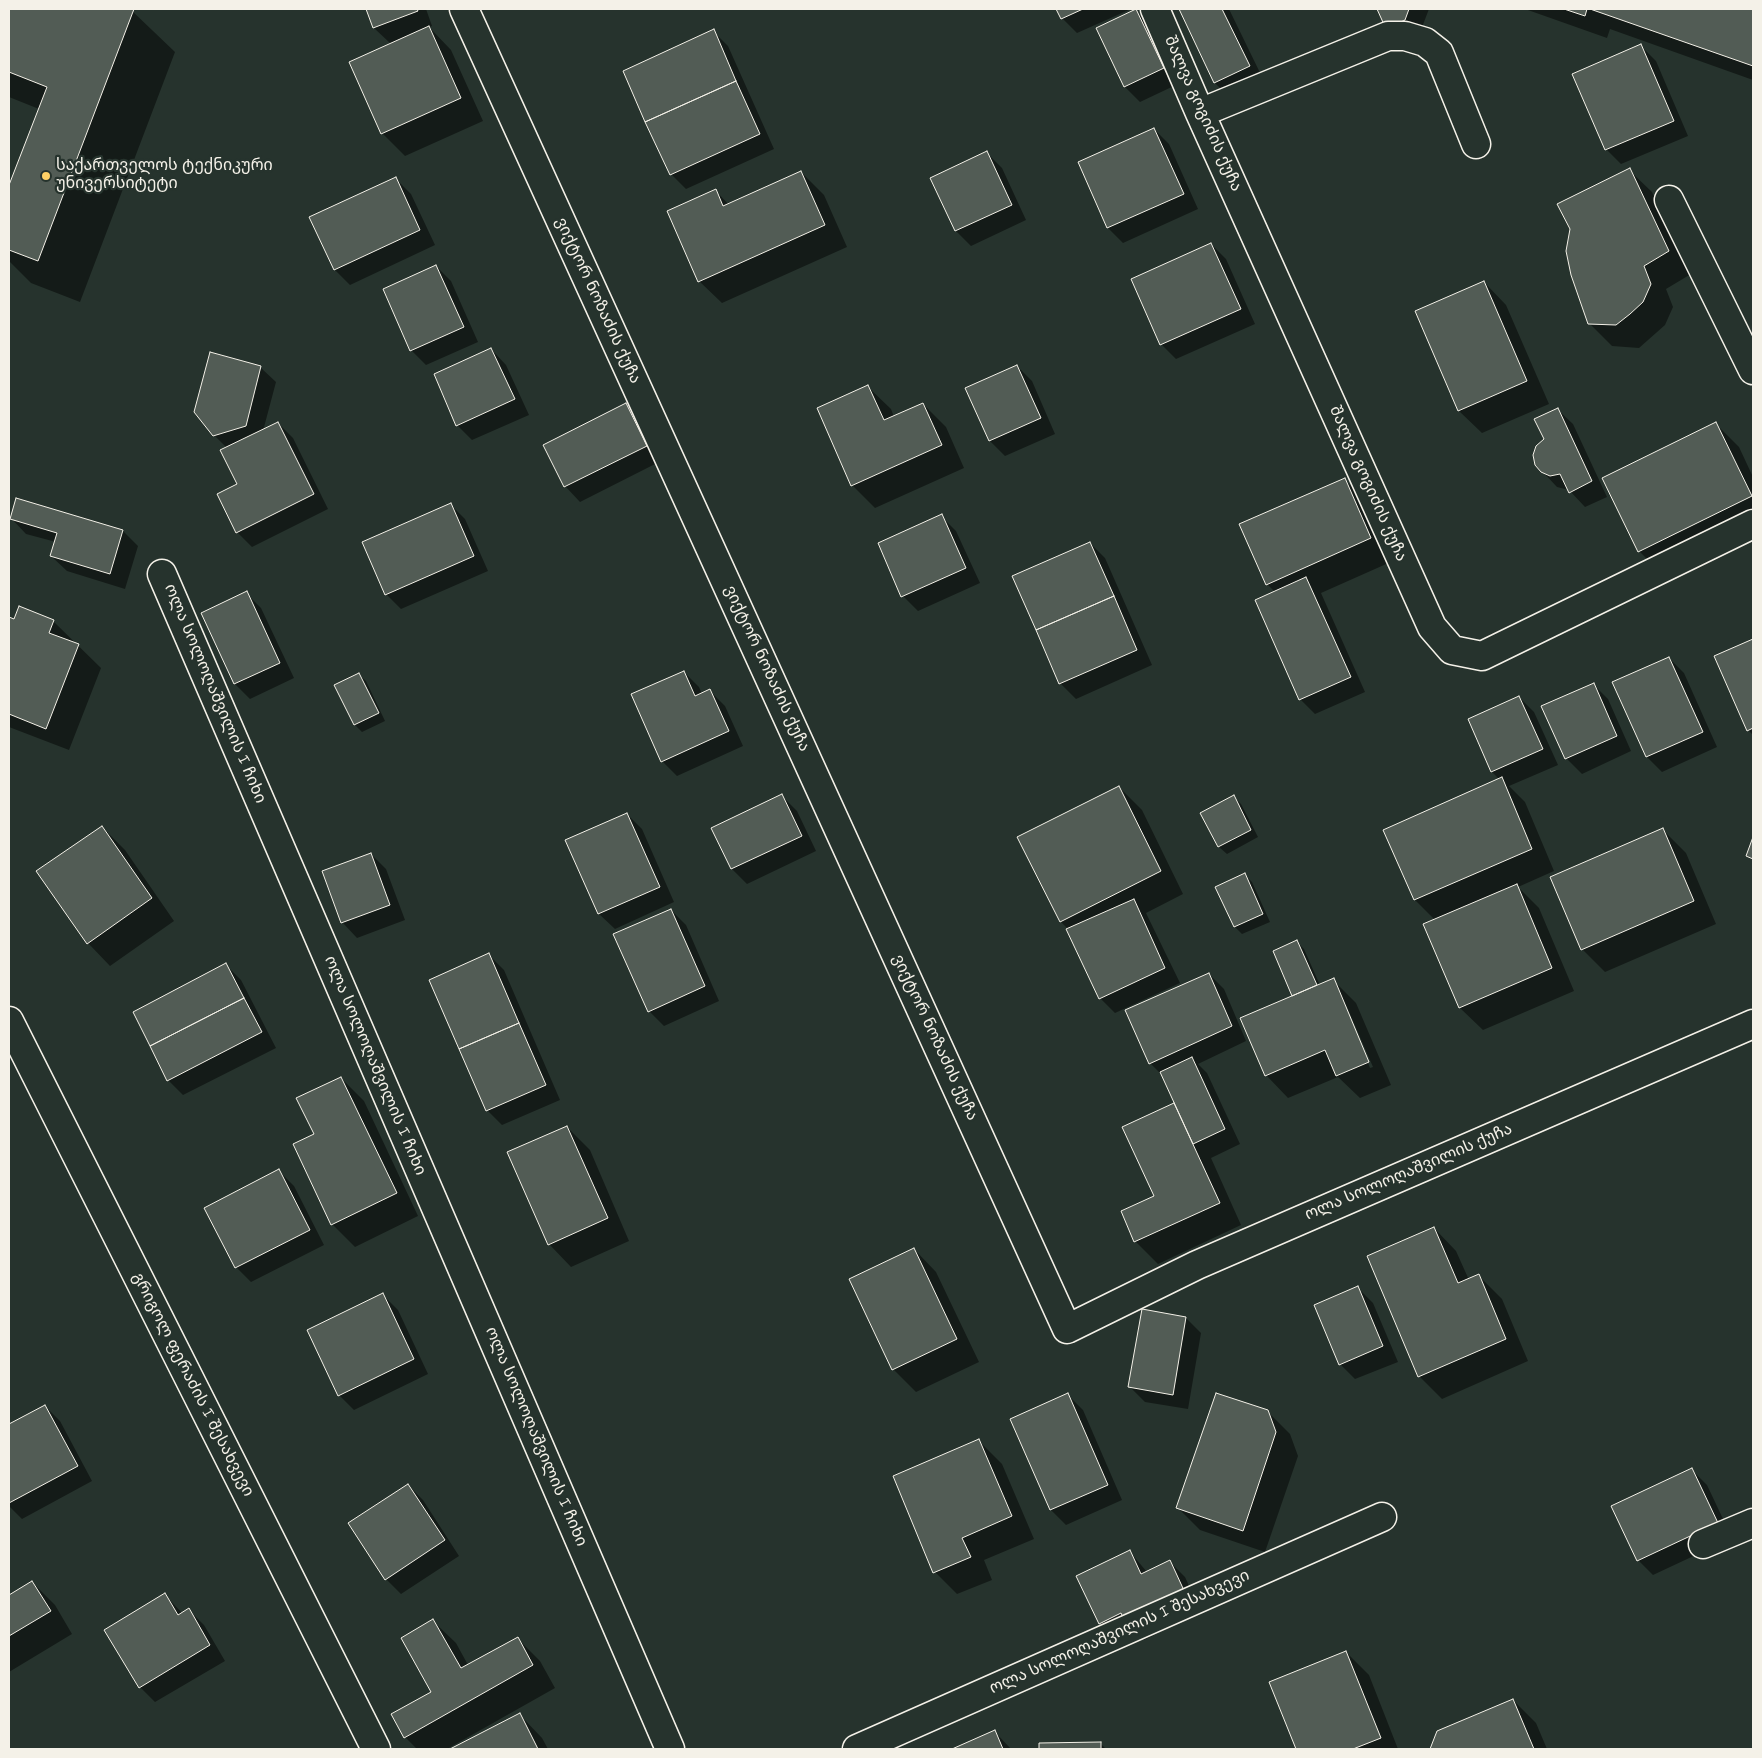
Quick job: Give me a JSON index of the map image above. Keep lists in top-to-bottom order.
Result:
{
  "streets": {
    "street": [
      "შალვა გოგიძის ქუჩა",
      "ვიქტორ ნოზაძის ქუჩა",
      "ოლა სოლოღაშვილის I ჩიხი",
      "ოლა სოლოღაშვილის ქუჩა",
      "გრიგოლ ფერაძის I შესახვევი",
      "ოლა სოლოღაშვილის I შესახვევი"
    ]
  },
  "crossings": [
    ["ვიქტორ ნოზაძის ქუჩა", "ოლა სოლოღაშვილის ქუჩა"]
  ],
  "places": ["საქართველოს ტექნიკური უნივერსიტეტი"]
}
